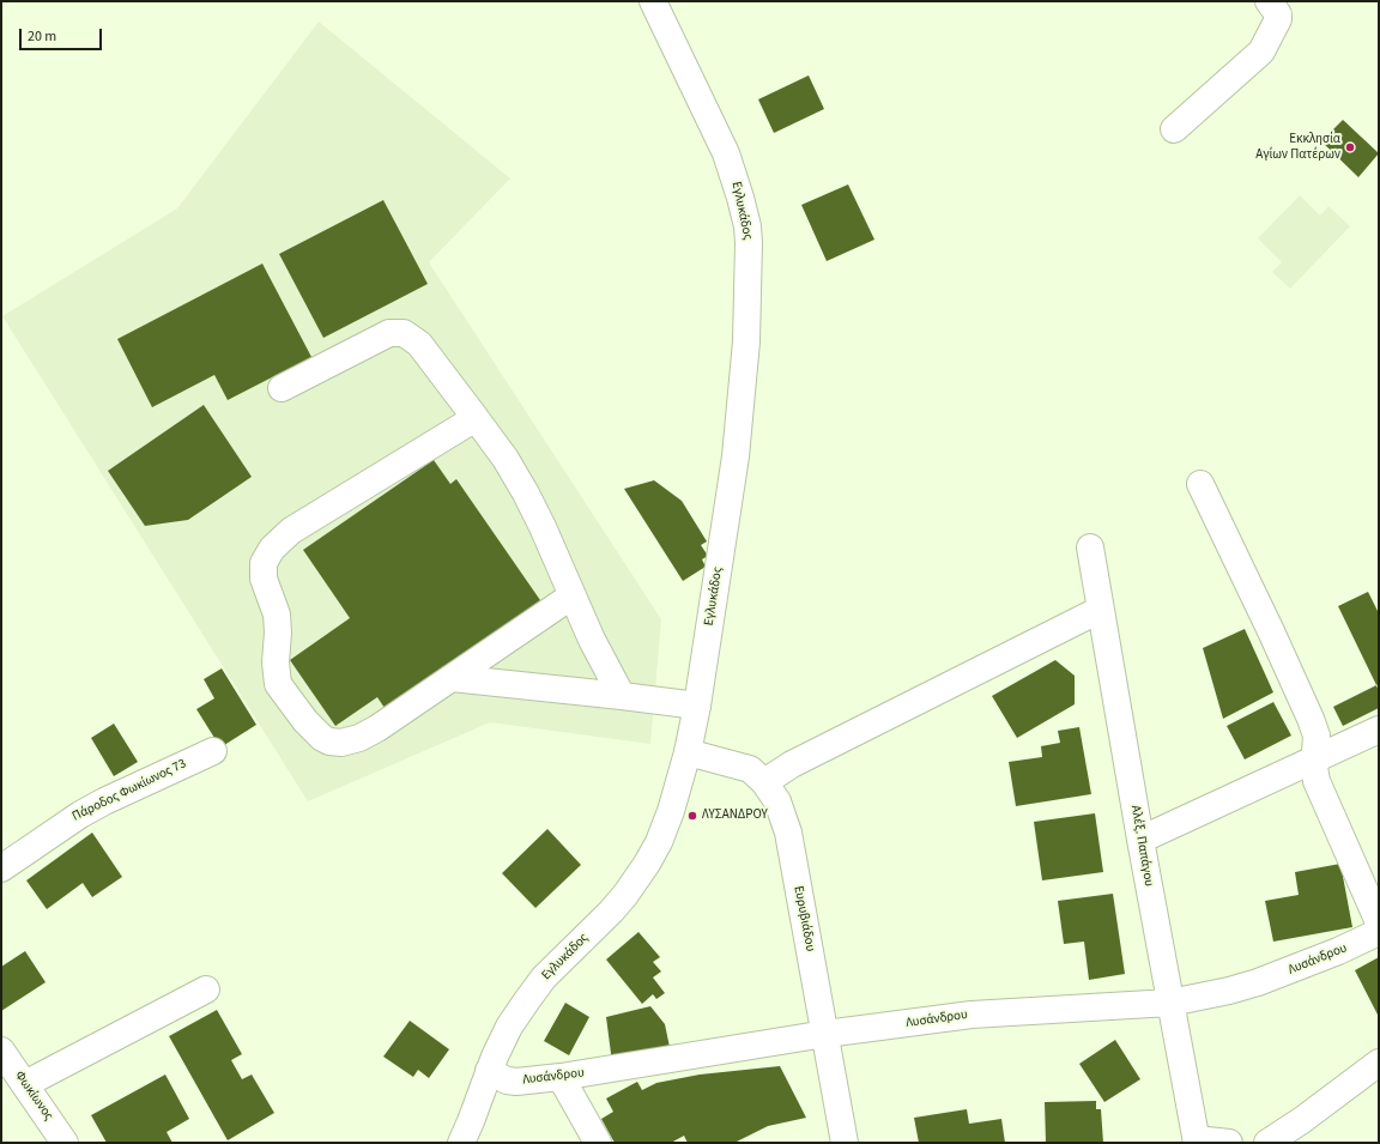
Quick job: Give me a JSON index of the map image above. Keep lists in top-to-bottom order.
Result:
{
  "streets": {
    "street": [
      "Εγλυκάδος",
      "Πάροδος Φωκίωνος 73",
      "Αλέξ. Παπάγου",
      "Ευρυβιάδου",
      "Λυσάνδρου",
      "Φωκίωνος"
    ]
  },
  "crossings": [
    ["Εγλυκάδος", "Ευρυβιάδου"],
    ["Εγλυκάδος", "Λυσάνδρου"],
    ["Αλέξ. Παπάγου", "Λυσάνδρου"],
    ["Ευρυβιάδου", "Λυσάνδρου"]
  ],
  "places": ["Εκκλησία Αγίων Πατέρων", "ΛΥΣΑΝΔΡΟΥ"],
  "scale_bar": "20 m"
}
